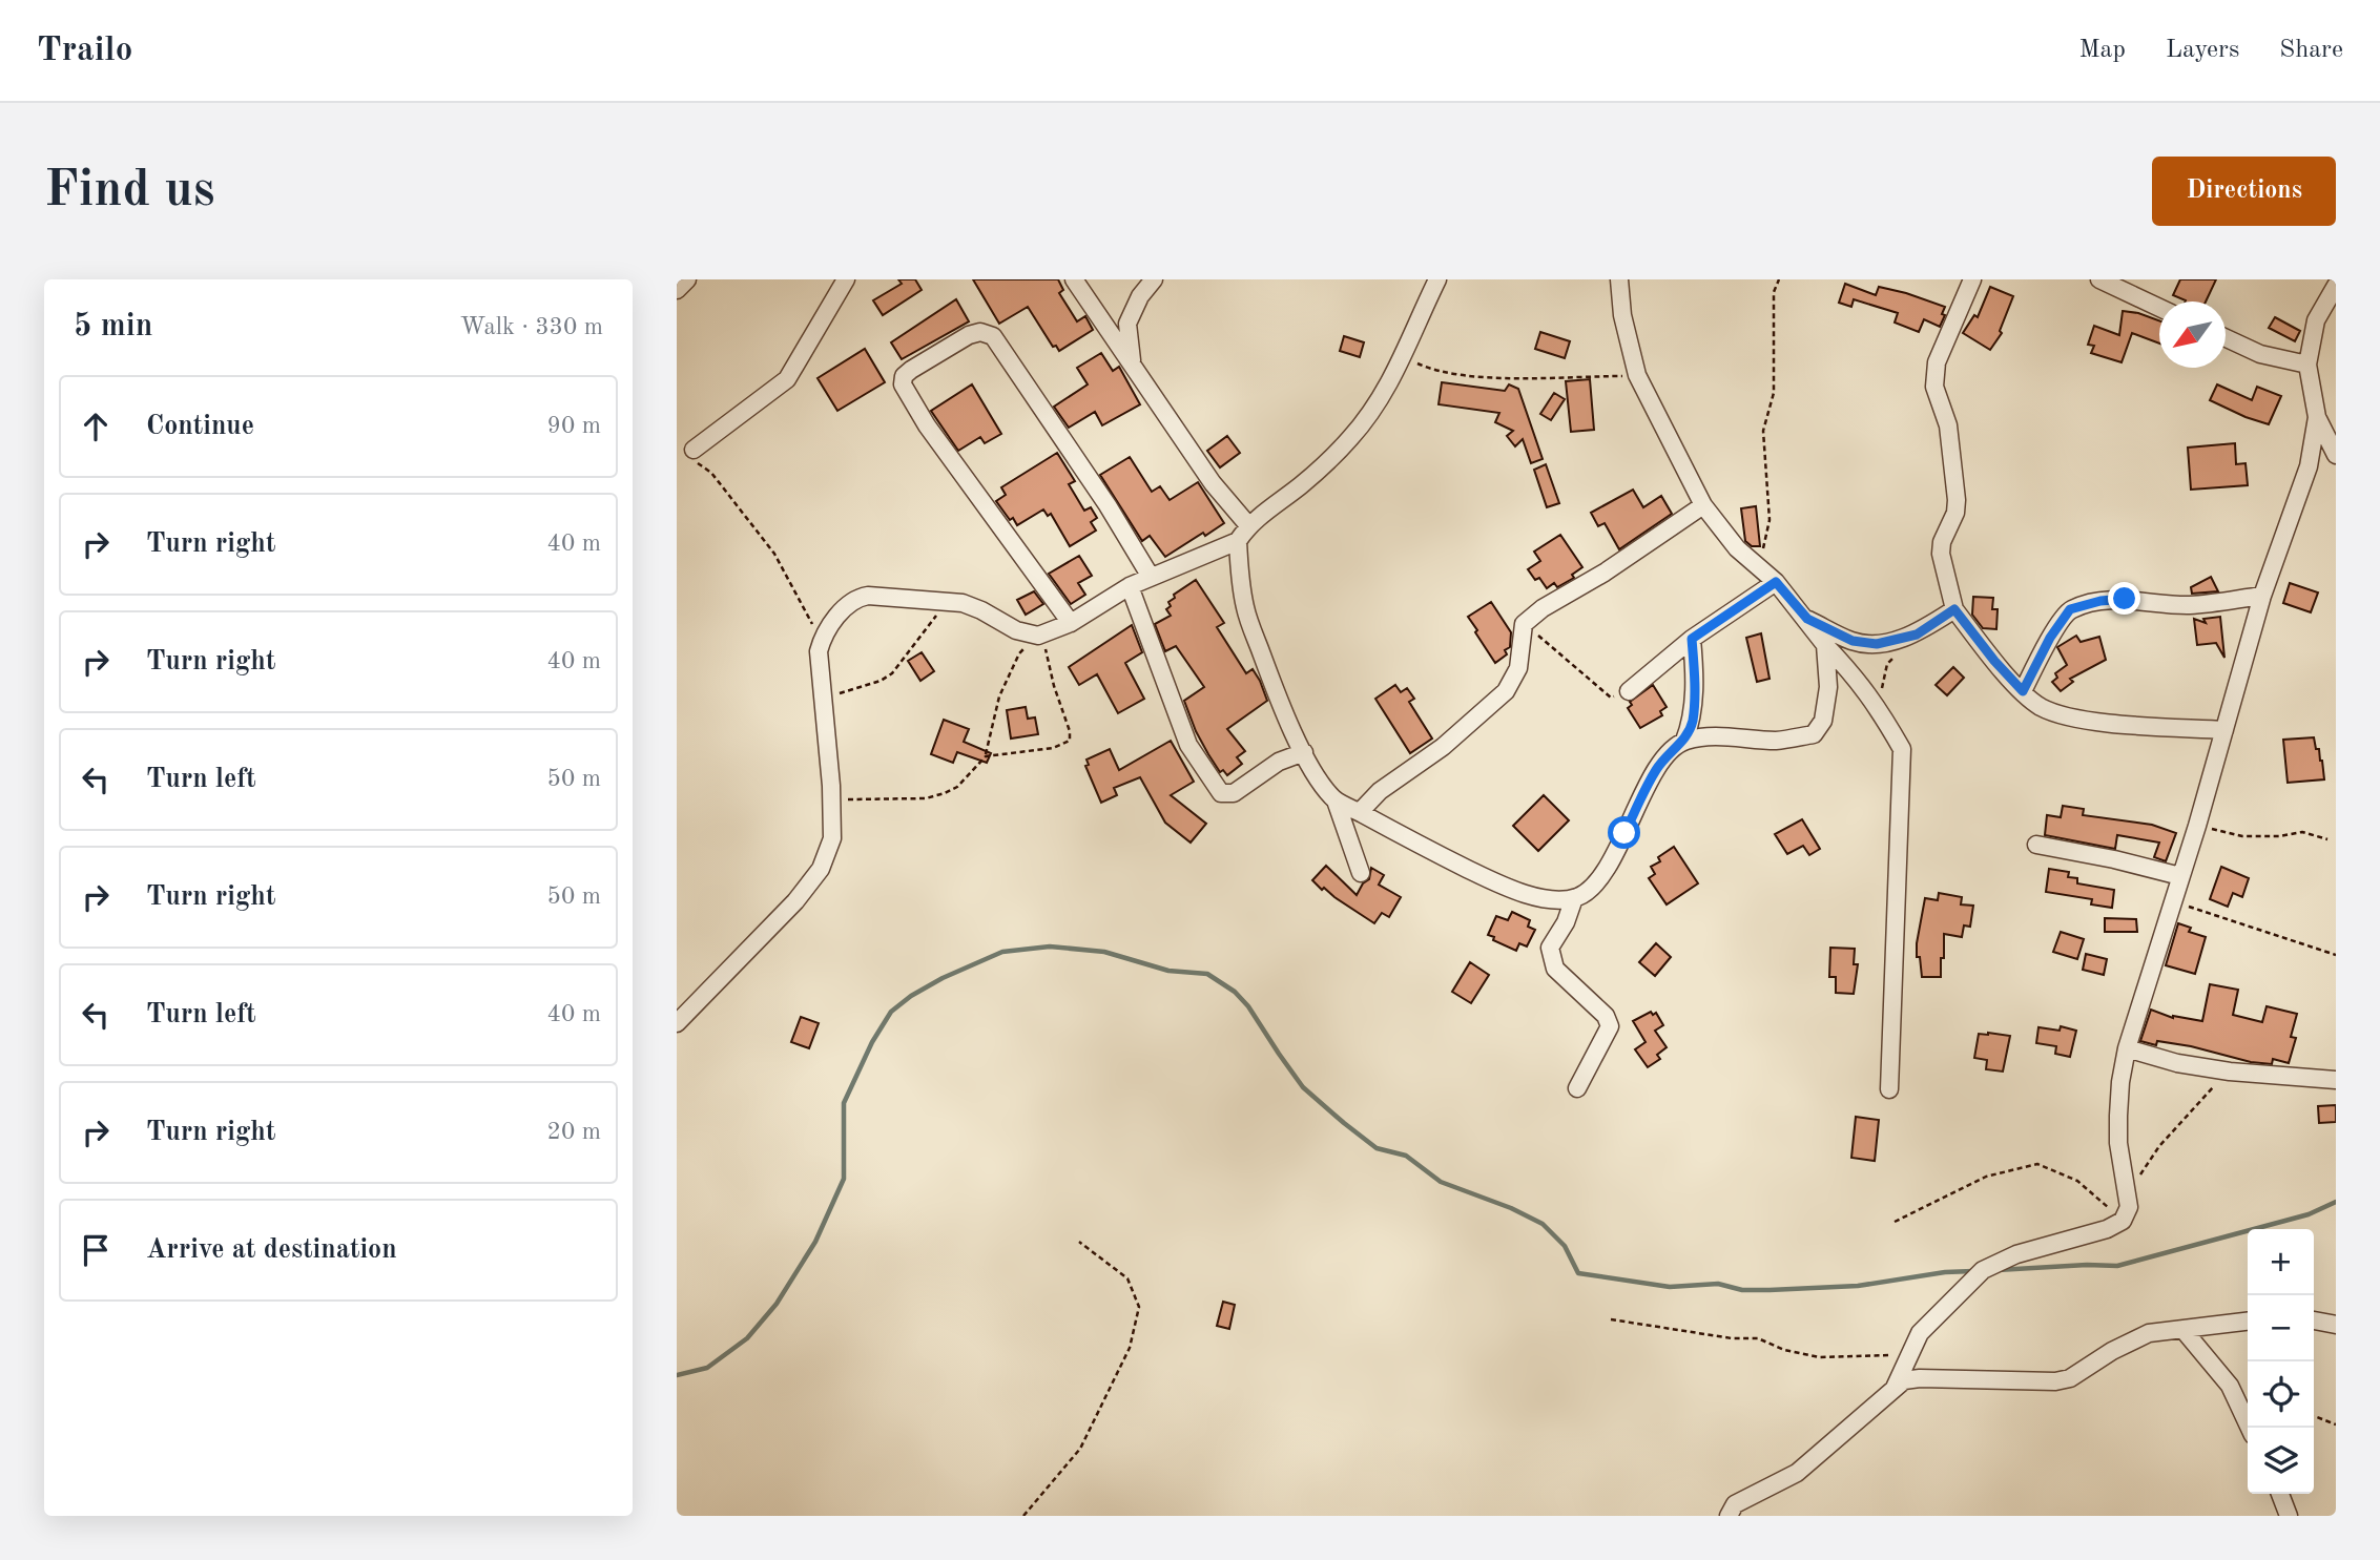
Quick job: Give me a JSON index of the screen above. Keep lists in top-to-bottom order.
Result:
{
  "north": "bottom left",
  "page": {
    "header": "Trailo",
    "nav": ["Map", "Layers", "Share"],
    "buttons": "Directions",
    "title": "Find us",
    "heading": ["5 min", "Walk · 330 m"],
    "list": [
      ["Continue", "90 m"],
      ["Turn right", "40 m"],
      ["Turn right", "40 m"],
      ["Turn left", "50 m"],
      ["Turn right", "50 m"],
      ["Turn left", "40 m"],
      ["Turn right", "20 m"],
      "Arrive at destination"
    ],
    "map_buttons": ["+", "−"]
  }
}
